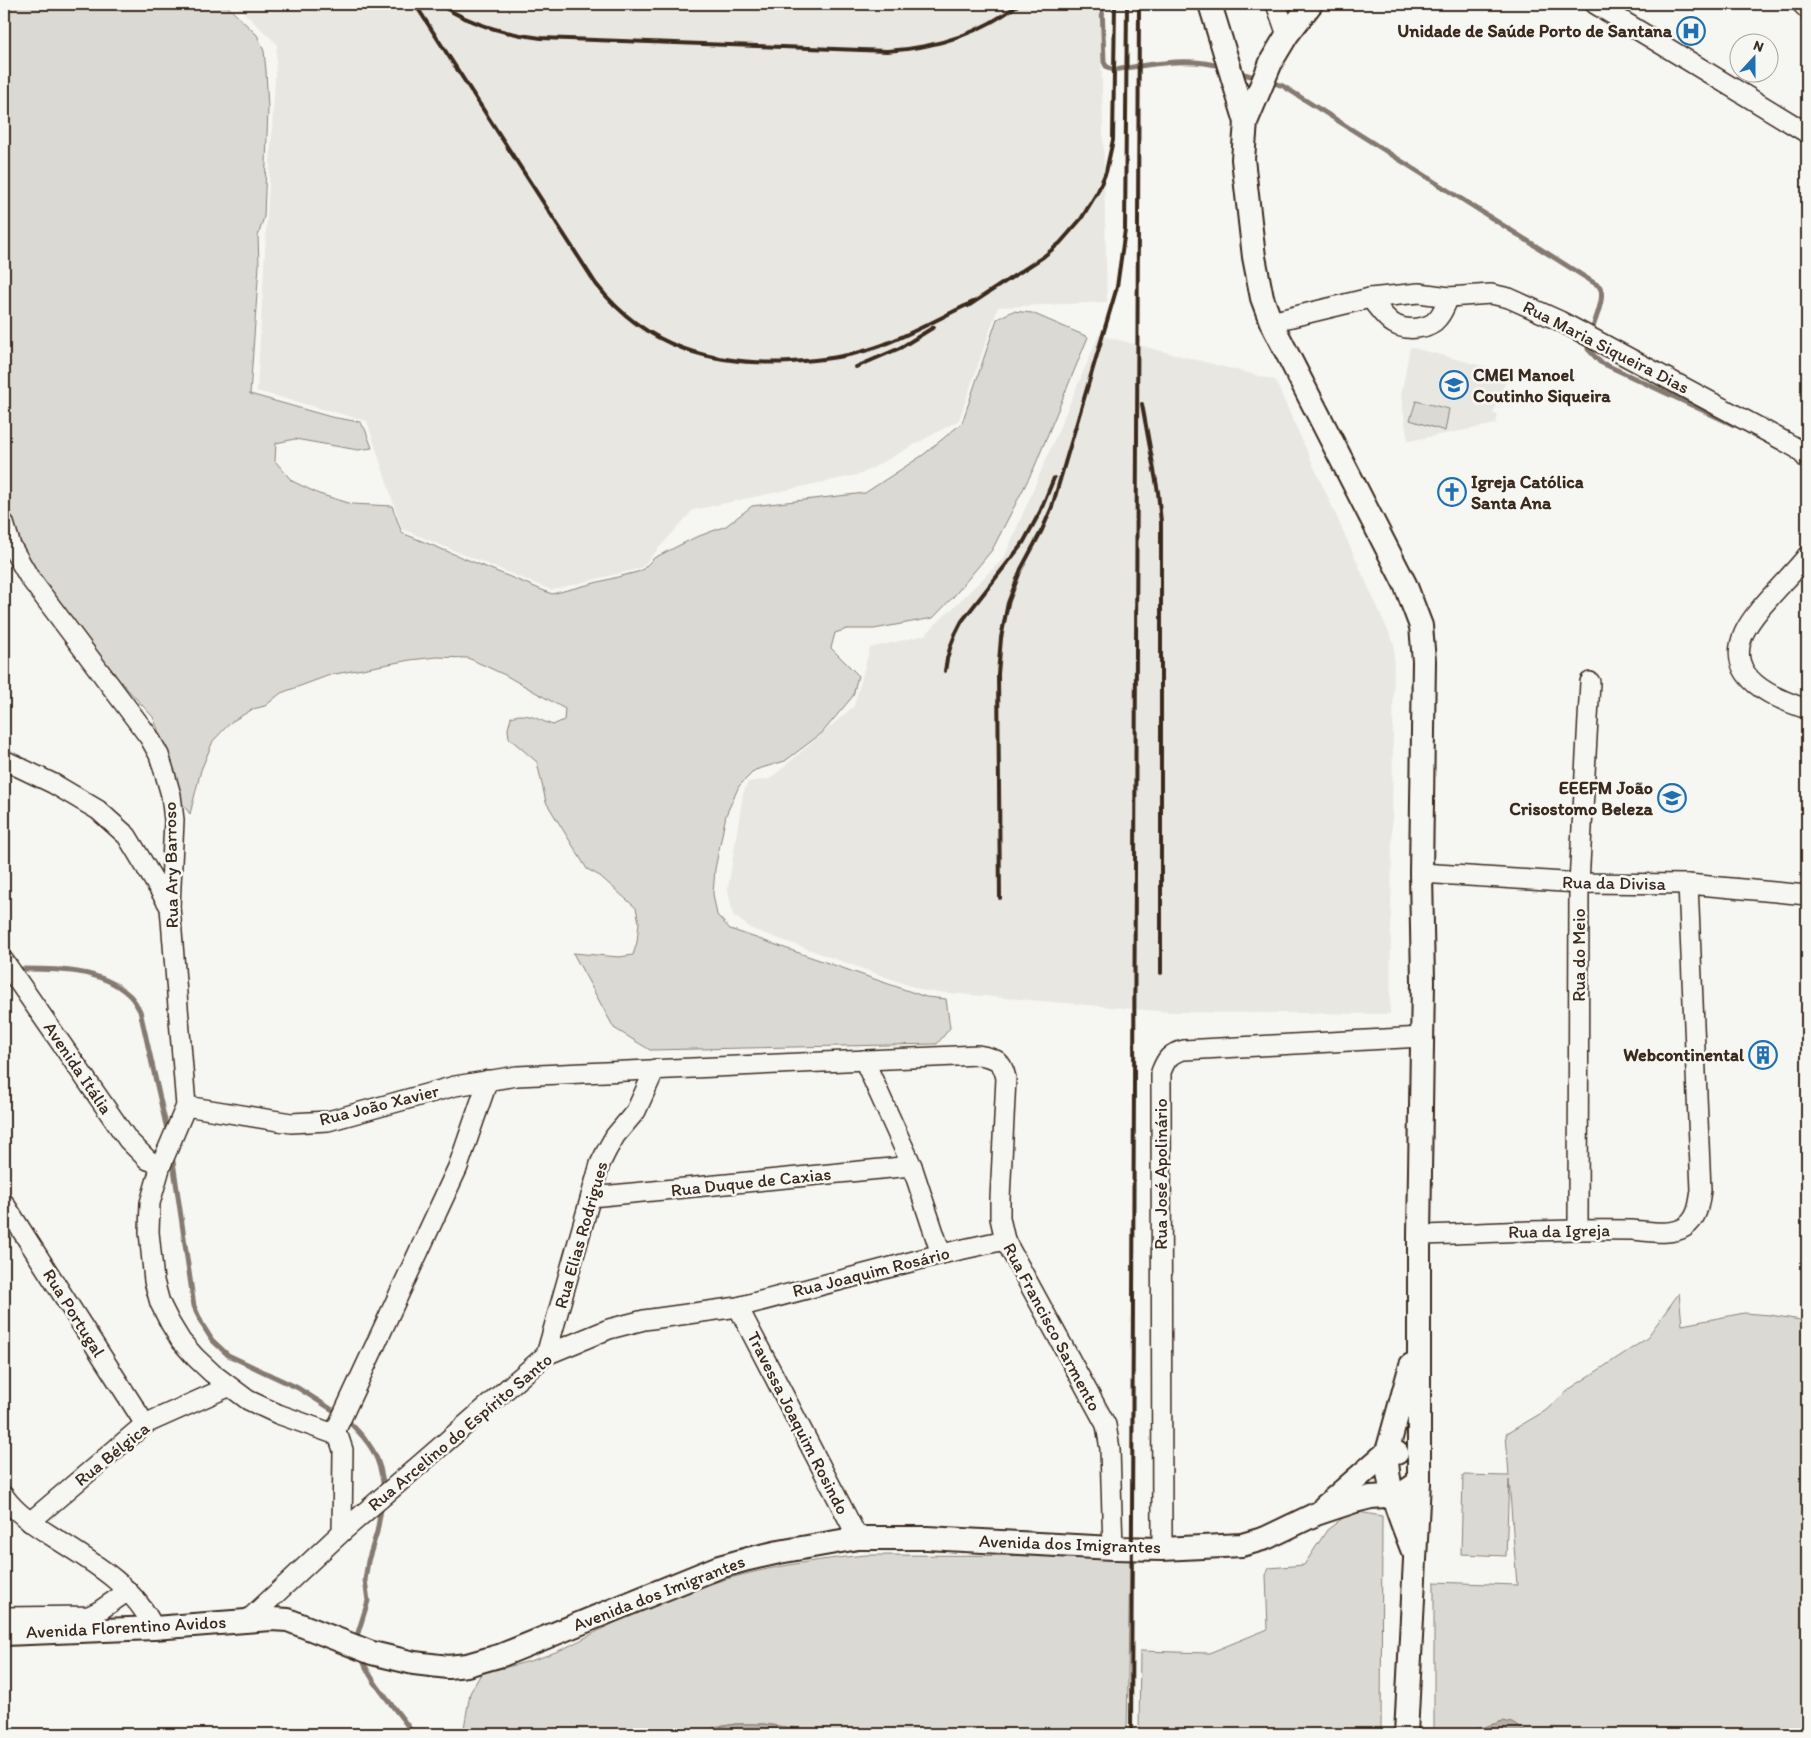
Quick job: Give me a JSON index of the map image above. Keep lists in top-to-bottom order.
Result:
{
  "streets": {
    "street": [
      "Rua Maria Siqueira Dias",
      "Rua Ary Barroso",
      "Rua da Divisa",
      "Rua do Meio",
      "Avenida Itália",
      "Rua João Xavier",
      "Rua José Apolinário",
      "Rua Duque de Caxias",
      "Rua da Igreja",
      "Rua Elias Rodrigues",
      "Rua Joaquim Rosário",
      "Rua Portugal",
      "Rua Francisco Sarmento",
      "Travessa Joaquim Rosindo",
      "Rua Arcelino do Espírito Santo",
      "Rua Bélgica",
      "Avenida dos Imigrantes",
      "Avenida Florentino Avidos"
    ]
  },
  "crossings": [
    ["Rua Ary Barroso", "Rua João Xavier"],
    ["Rua da Divisa", "Rua do Meio"],
    ["Rua da Divisa", "Rua da Igreja"],
    ["Rua do Meio", "Rua da Igreja"],
    ["Rua João Xavier", "Rua Elias Rodrigues"],
    ["Rua João Xavier", "Rua Francisco Sarmento"],
    ["Rua José Apolinário", "Avenida dos Imigrantes"],
    ["Rua Duque de Caxias", "Rua Elias Rodrigues"],
    ["Rua Elias Rodrigues", "Rua Francisco Sarmento"],
    ["Rua Elias Rodrigues", "Rua Arcelino do Espírito Santo"],
    ["Rua Joaquim Rosário", "Rua Francisco Sarmento"],
    ["Rua Joaquim Rosário", "Travessa Joaquim Rosindo"],
    ["Rua Joaquim Rosário", "Rua Arcelino do Espírito Santo"],
    ["Rua Portugal", "Rua Bélgica"],
    ["Rua Francisco Sarmento", "Avenida dos Imigrantes"],
    ["Travessa Joaquim Rosindo", "Rua Arcelino do Espírito Santo"],
    ["Travessa Joaquim Rosindo", "Avenida dos Imigrantes"],
    ["Rua Arcelino do Espírito Santo", "Avenida dos Imigrantes"],
    ["Rua Arcelino do Espírito Santo", "Avenida Florentino Avidos"],
    ["Avenida dos Imigrantes", "Avenida Florentino Avidos"]
  ],
  "places": {
    "hospital": ["Unidade de Saúde Porto de Santana"],
    "school or university": ["CMEI Manoel Coutinho Siqueira", "EEEFM João Crisostomo Beleza"],
    "church": ["Igreja Católica Santa Ana"],
    "building": ["Webcontinental"]
  },
  "north": "top"
}
